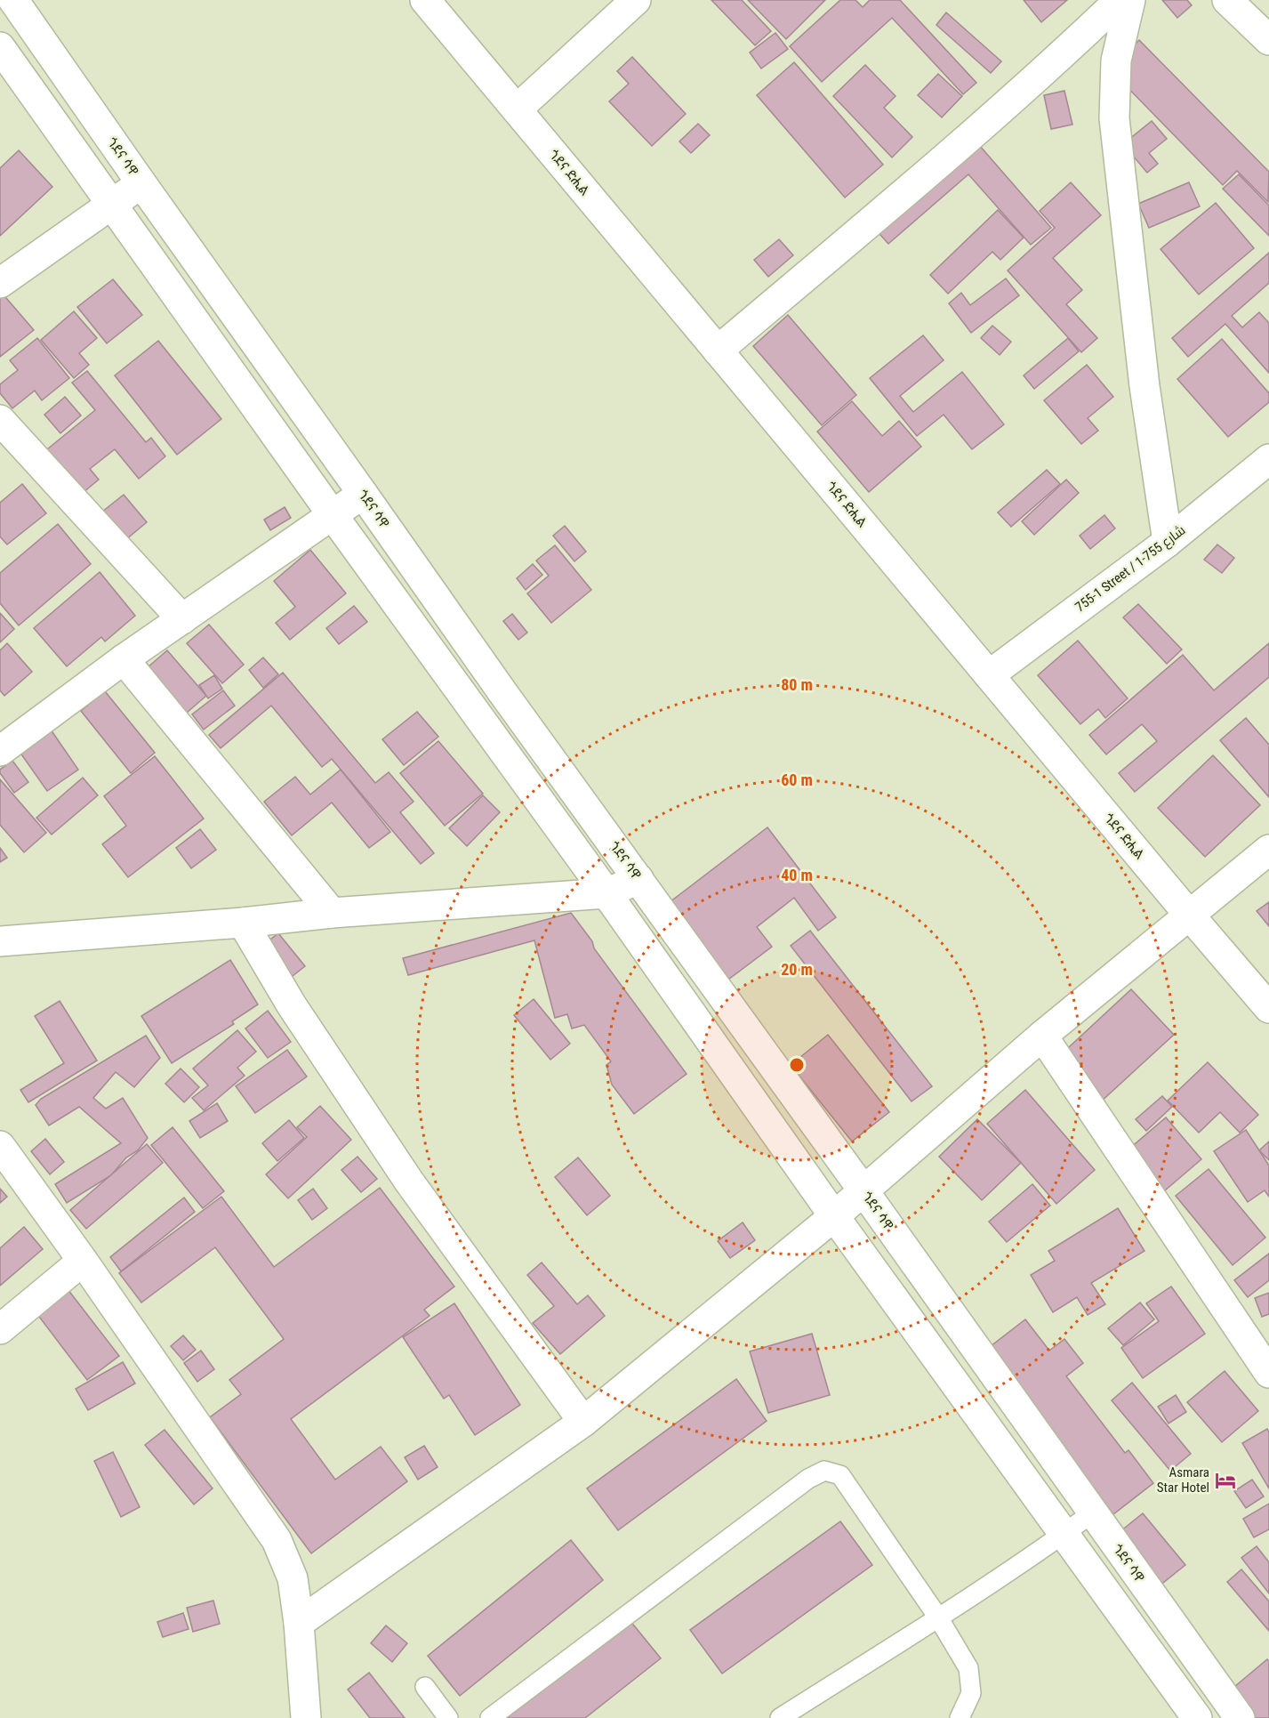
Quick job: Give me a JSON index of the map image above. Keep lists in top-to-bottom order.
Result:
{
  "streets": {
    "street": ["ጎደና ሳዋ", "ጎደና ድሒል", "755-1 Street / شارع 755-1"]
  },
  "crossings": [
    ["ጎደና ድሒል", "755-1 Street / شارع 755-1"]
  ],
  "places": {
    "hotel": ["Asmara Star Hotel"]
  },
  "rings": [
    "80 m",
    "60 m",
    "40 m",
    "20 m"
  ]
}
